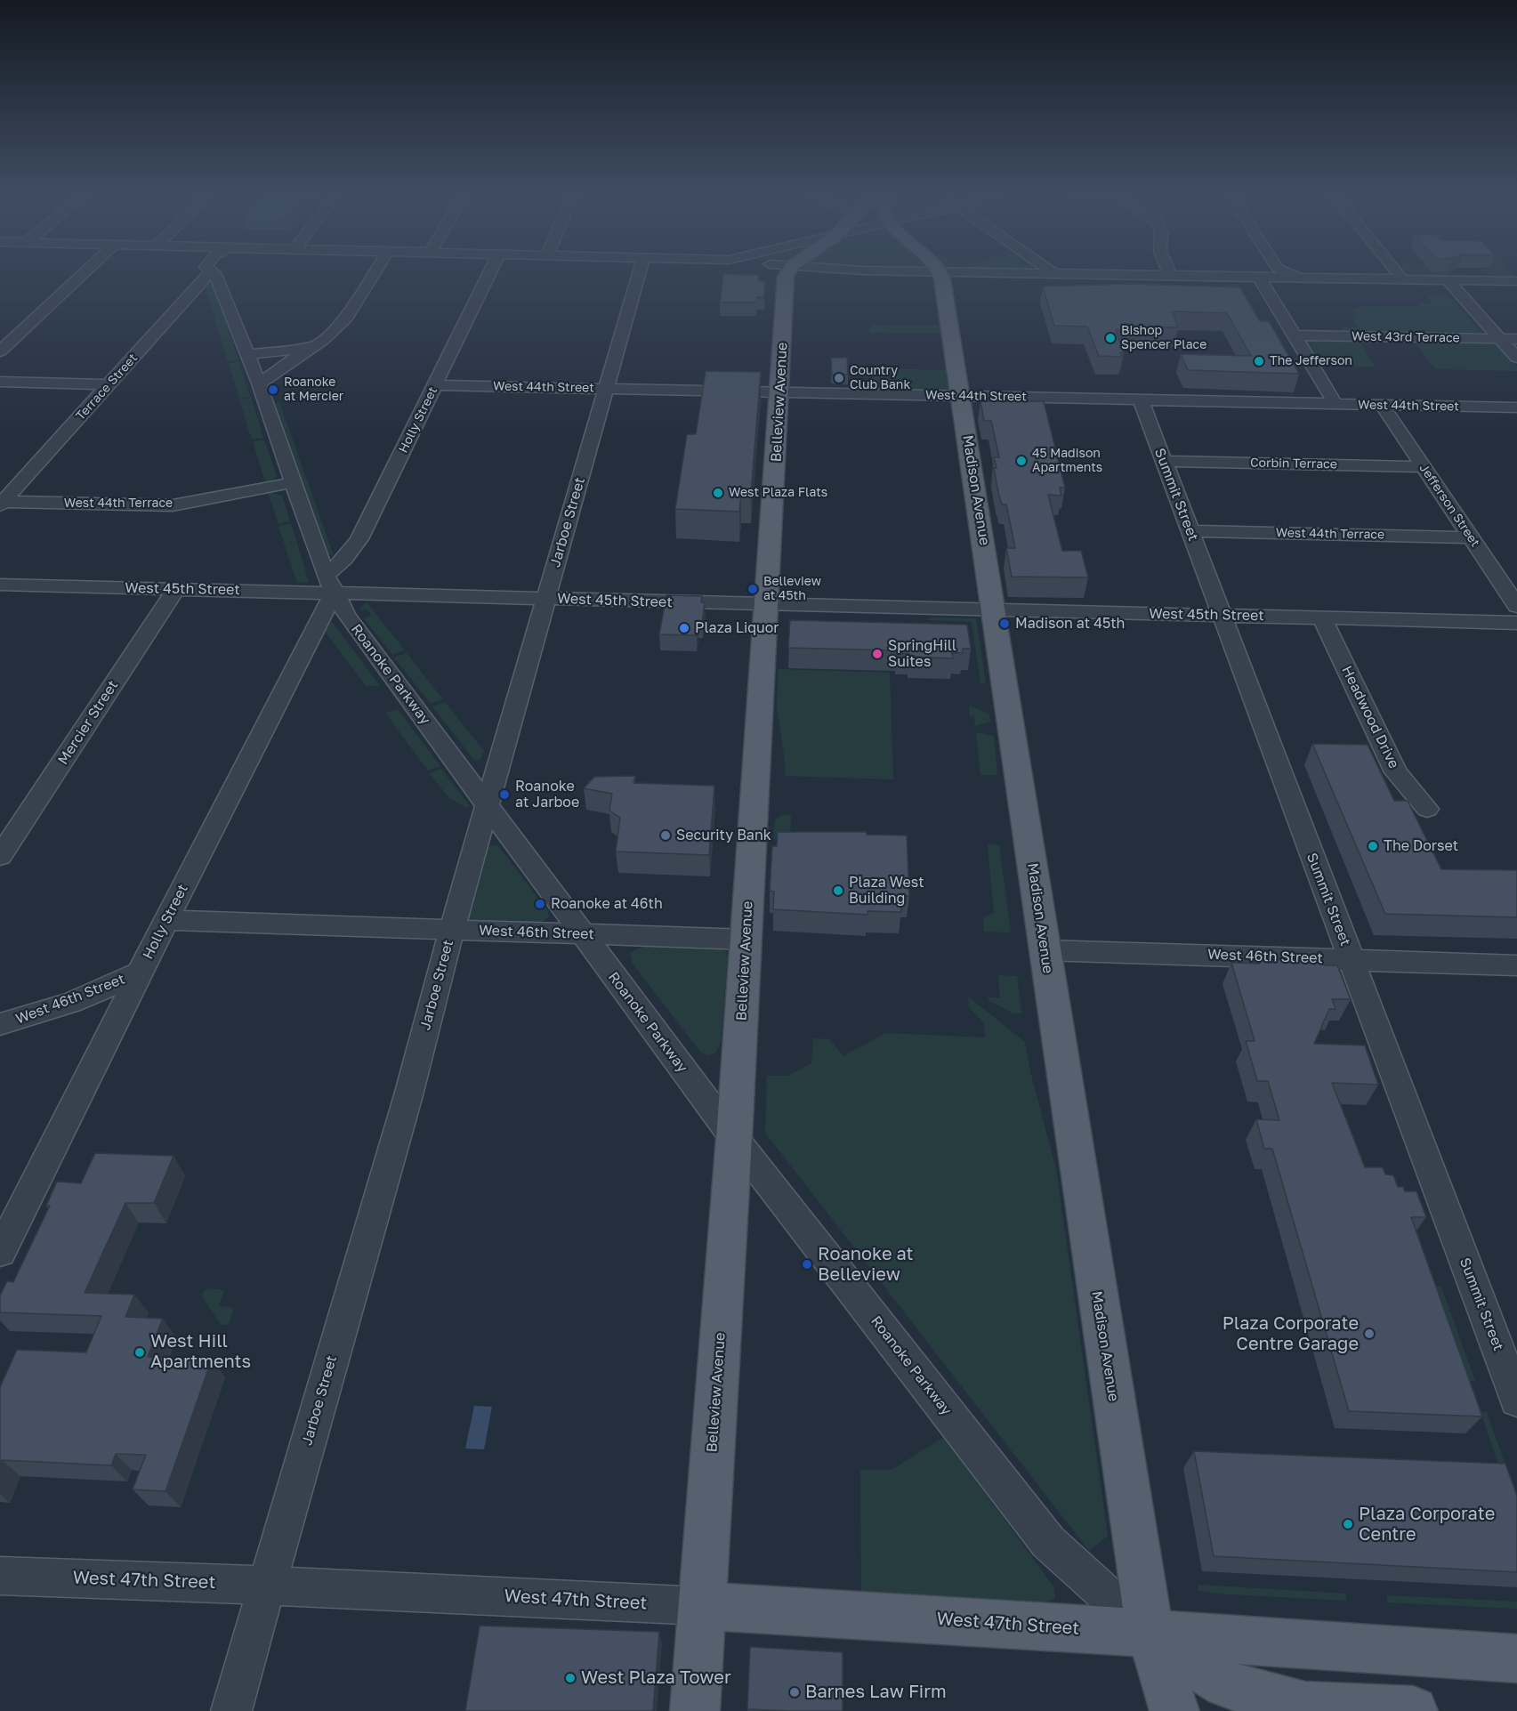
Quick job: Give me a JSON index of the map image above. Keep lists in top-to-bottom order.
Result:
{
  "streets": {
    "main road": ["Belleview Avenue", "Madison Avenue", "West 47th Street"],
    "street": [
      "West 43rd Terrace",
      "Terrace Street",
      "West 44th Street",
      "Holly Street",
      "Corbin Terrace",
      "Summit Street",
      "West 44th Terrace",
      "Jefferson Street",
      "Jarboe Street",
      "West 45th Street",
      "Roanoke Parkway",
      "Headwood Drive",
      "Mercier Street",
      "West 46th Street"
    ]
  },
  "crossings": [
    ["Terrace Street", "West 44th Terrace"],
    ["West 44th Street", "Belleview Avenue"],
    ["West 44th Street", "Holly Street"],
    ["West 44th Street", "Madison Avenue"],
    ["West 44th Street", "Summit Street"],
    ["West 44th Street", "Jefferson Street"],
    ["West 44th Street", "Jarboe Street"],
    ["Belleview Avenue", "West 45th Street"],
    ["Belleview Avenue", "Roanoke Parkway"],
    ["Belleview Avenue", "West 46th Street"],
    ["Belleview Avenue", "West 47th Street"],
    ["Holly Street", "West 45th Street"],
    ["Holly Street", "Roanoke Parkway"],
    ["Holly Street", "West 46th Street"],
    ["Corbin Terrace", "Summit Street"],
    ["Corbin Terrace", "Jefferson Street"],
    ["Madison Avenue", "West 45th Street"],
    ["Madison Avenue", "Roanoke Parkway"],
    ["Madison Avenue", "West 46th Street"],
    ["Madison Avenue", "West 47th Street"],
    ["Summit Street", "West 44th Terrace"],
    ["Summit Street", "West 45th Street"],
    ["Summit Street", "West 46th Street"],
    ["West 44th Terrace", "Jefferson Street"],
    ["West 44th Terrace", "Roanoke Parkway"],
    ["Jarboe Street", "West 45th Street"],
    ["Jarboe Street", "Roanoke Parkway"],
    ["Jarboe Street", "West 46th Street"],
    ["Jarboe Street", "West 47th Street"],
    ["West 45th Street", "Roanoke Parkway"],
    ["West 45th Street", "Headwood Drive"],
    ["West 45th Street", "Mercier Street"],
    ["Roanoke Parkway", "West 46th Street"],
    ["Roanoke Parkway", "West 47th Street"]
  ],
  "places": [
    "Bishop Spencer Place",
    "The Jefferson",
    "Country Club Bank",
    "Roanoke at Mercier",
    "45 Madison Apartments",
    "West Plaza Flats",
    "Belleview at 45th",
    "Madison at 45th",
    "Plaza Liquor",
    "SpringHill Suites",
    "Roanoke at Jarboe",
    "Security Bank",
    "The Dorset",
    "Plaza West Building",
    "Roanoke at 46th",
    "Roanoke at Belleview",
    "Plaza Corporate Centre Garage",
    "West Hill Apartments",
    "Plaza Corporate Centre",
    "West Plaza Tower",
    "Barnes Law Firm"
  ]
}
